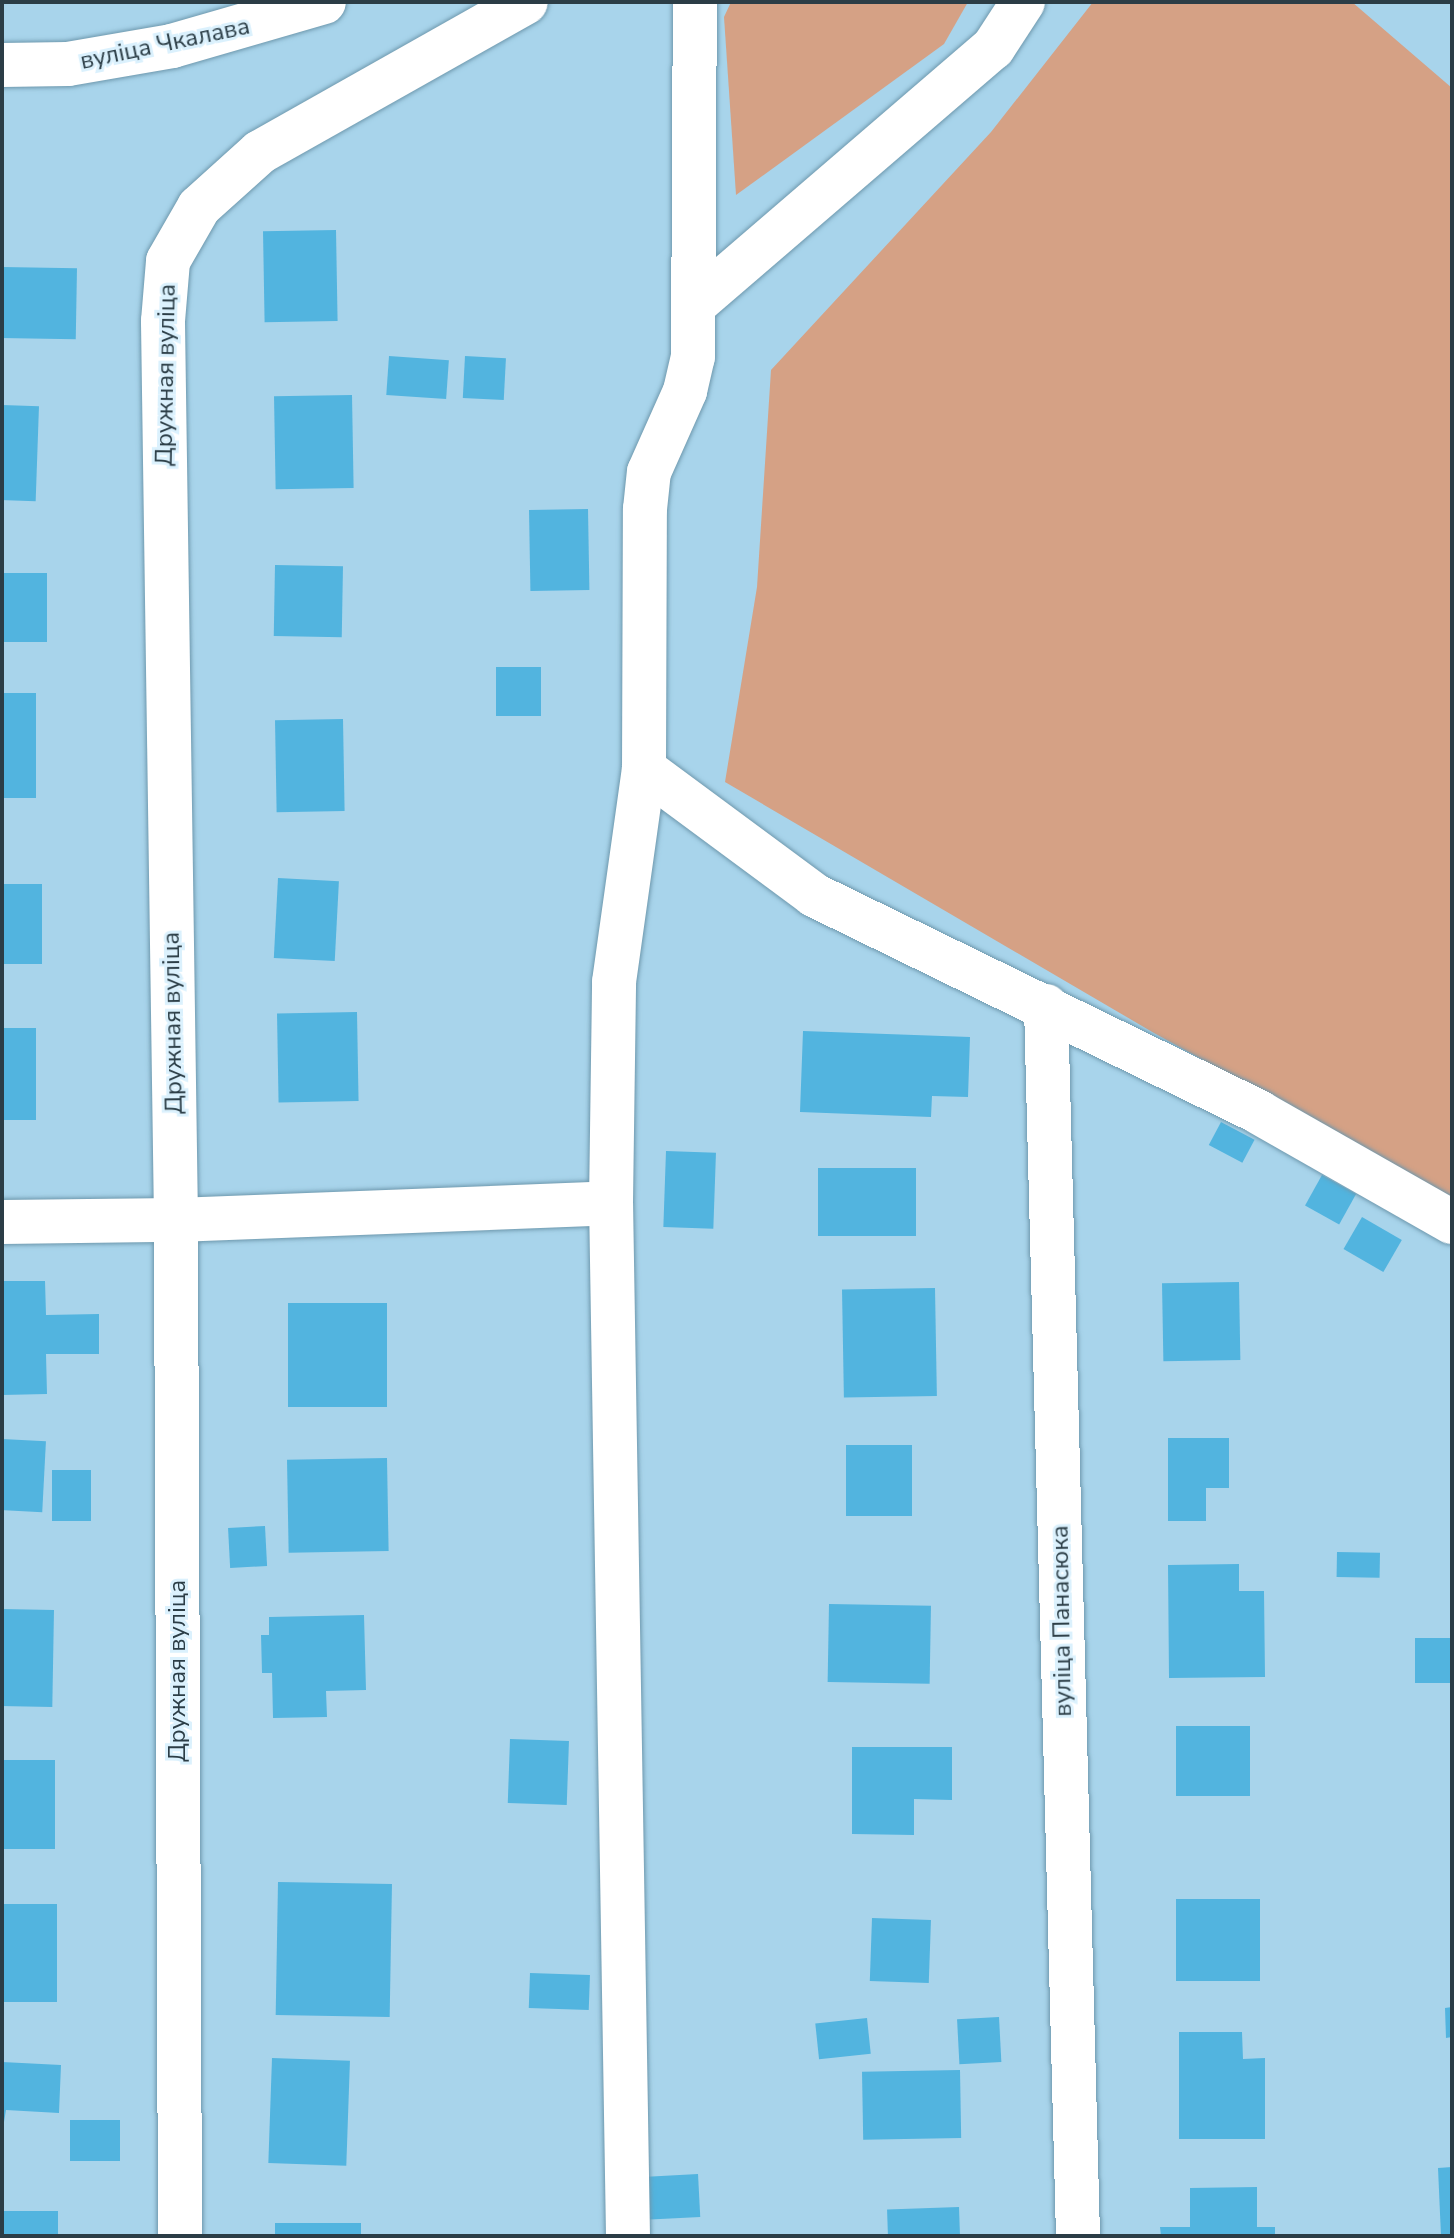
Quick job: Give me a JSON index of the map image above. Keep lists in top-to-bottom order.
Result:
{
  "streets": {
    "street": ["вуліца Чкалава", "Дружная вуліца", "вуліца Панасюка"]
  }
}
